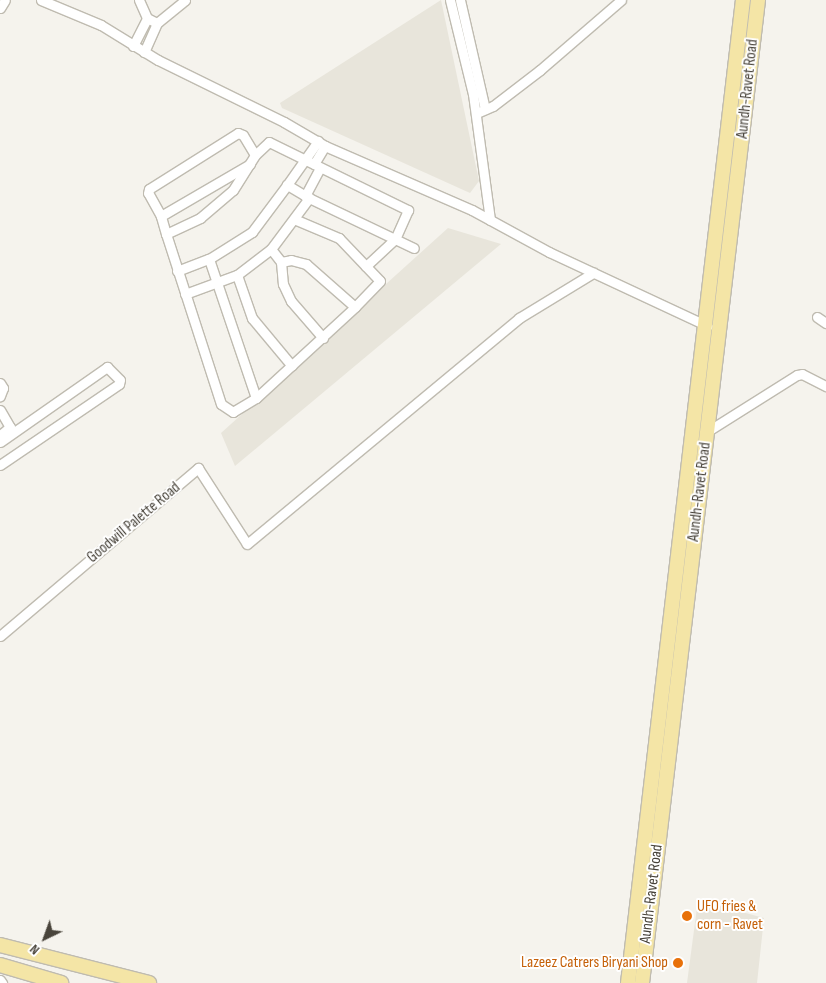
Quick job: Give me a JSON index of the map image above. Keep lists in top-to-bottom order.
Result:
{
  "streets": {
    "main road": ["Aundh-Ravet Road"],
    "street": ["Goodwill Palette Road"]
  },
  "places": ["UFO fries & corn - Ravet", "Lazeez Catrers Biryani Shop"],
  "north": "bottom left"
}
